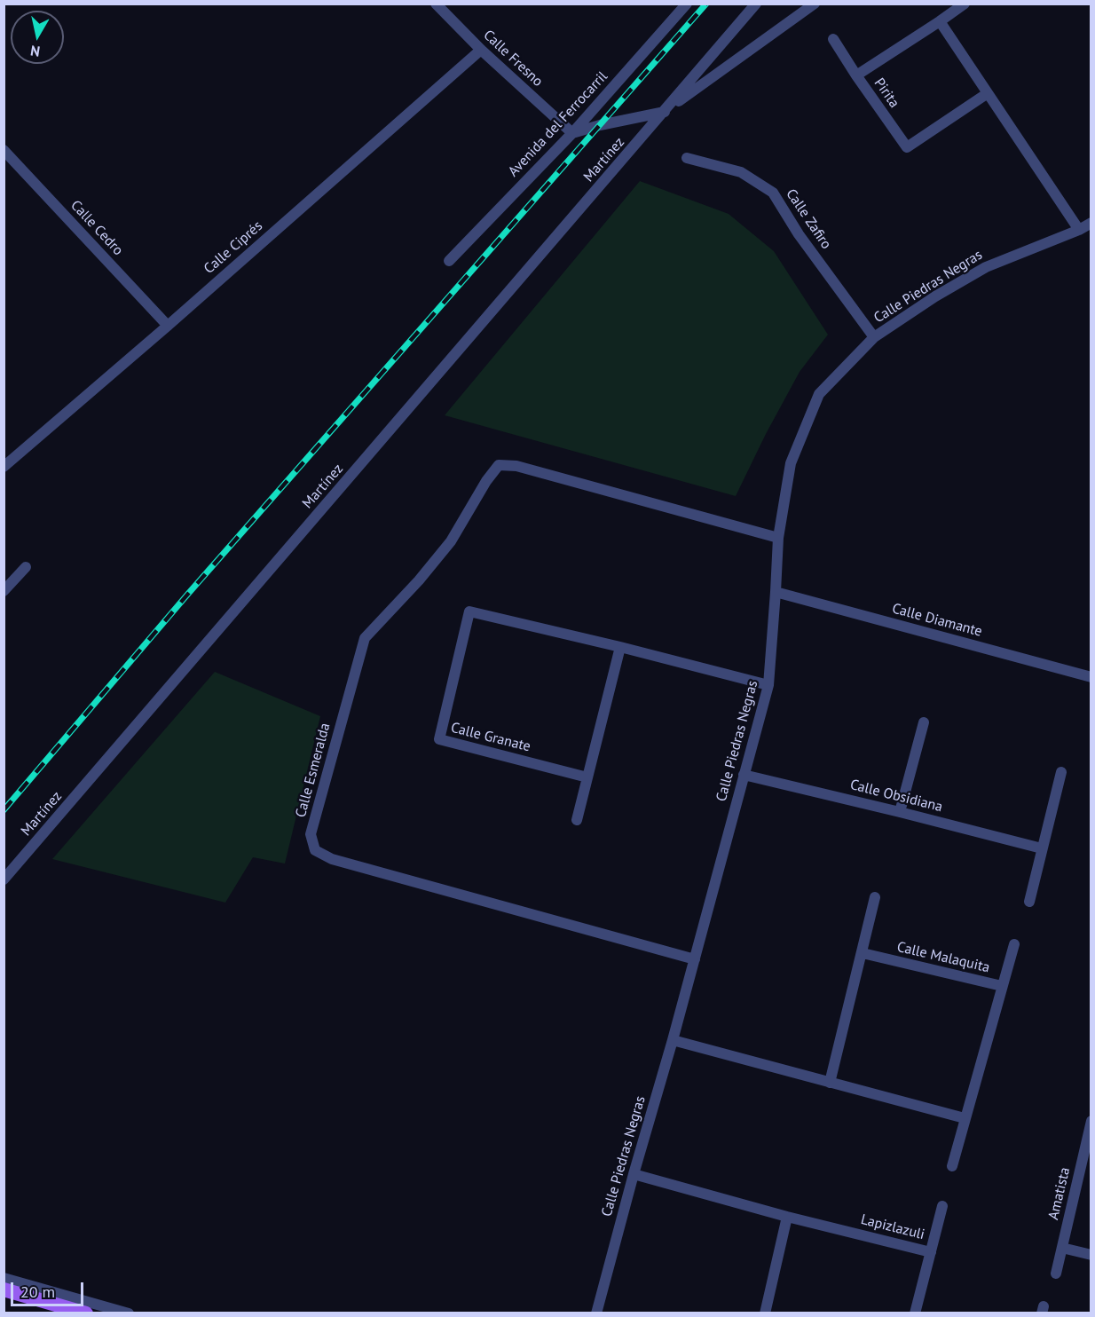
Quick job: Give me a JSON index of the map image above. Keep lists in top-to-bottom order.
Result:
{
  "streets": {
    "street": [
      "Calle Fresno",
      "Pirita",
      "Avenida del Ferrocarril",
      "Martínez",
      "Calle Zafiro",
      "Calle Cedro",
      "Calle Ciprés",
      "Calle Piedras Negras",
      "Calle Diamante",
      "Calle Granate",
      "Calle Esmeralda",
      "Calle Obsidiana",
      "Calle Malaquita",
      "Amatista",
      "Lapizlazuli"
    ]
  },
  "crossings": [
    ["Calle Fresno", "Avenida del Ferrocarril"],
    ["Calle Fresno", "Calle Ciprés"],
    ["Calle Zafiro", "Calle Piedras Negras"],
    ["Calle Cedro", "Calle Ciprés"],
    ["Calle Piedras Negras", "Calle Diamante"],
    ["Calle Piedras Negras", "Calle Granate"],
    ["Calle Piedras Negras", "Calle Esmeralda"],
    ["Calle Piedras Negras", "Calle Obsidiana"],
    ["Calle Piedras Negras", "Lapizlazuli"]
  ],
  "scale_bar": "20 m",
  "north": "bottom"
}
